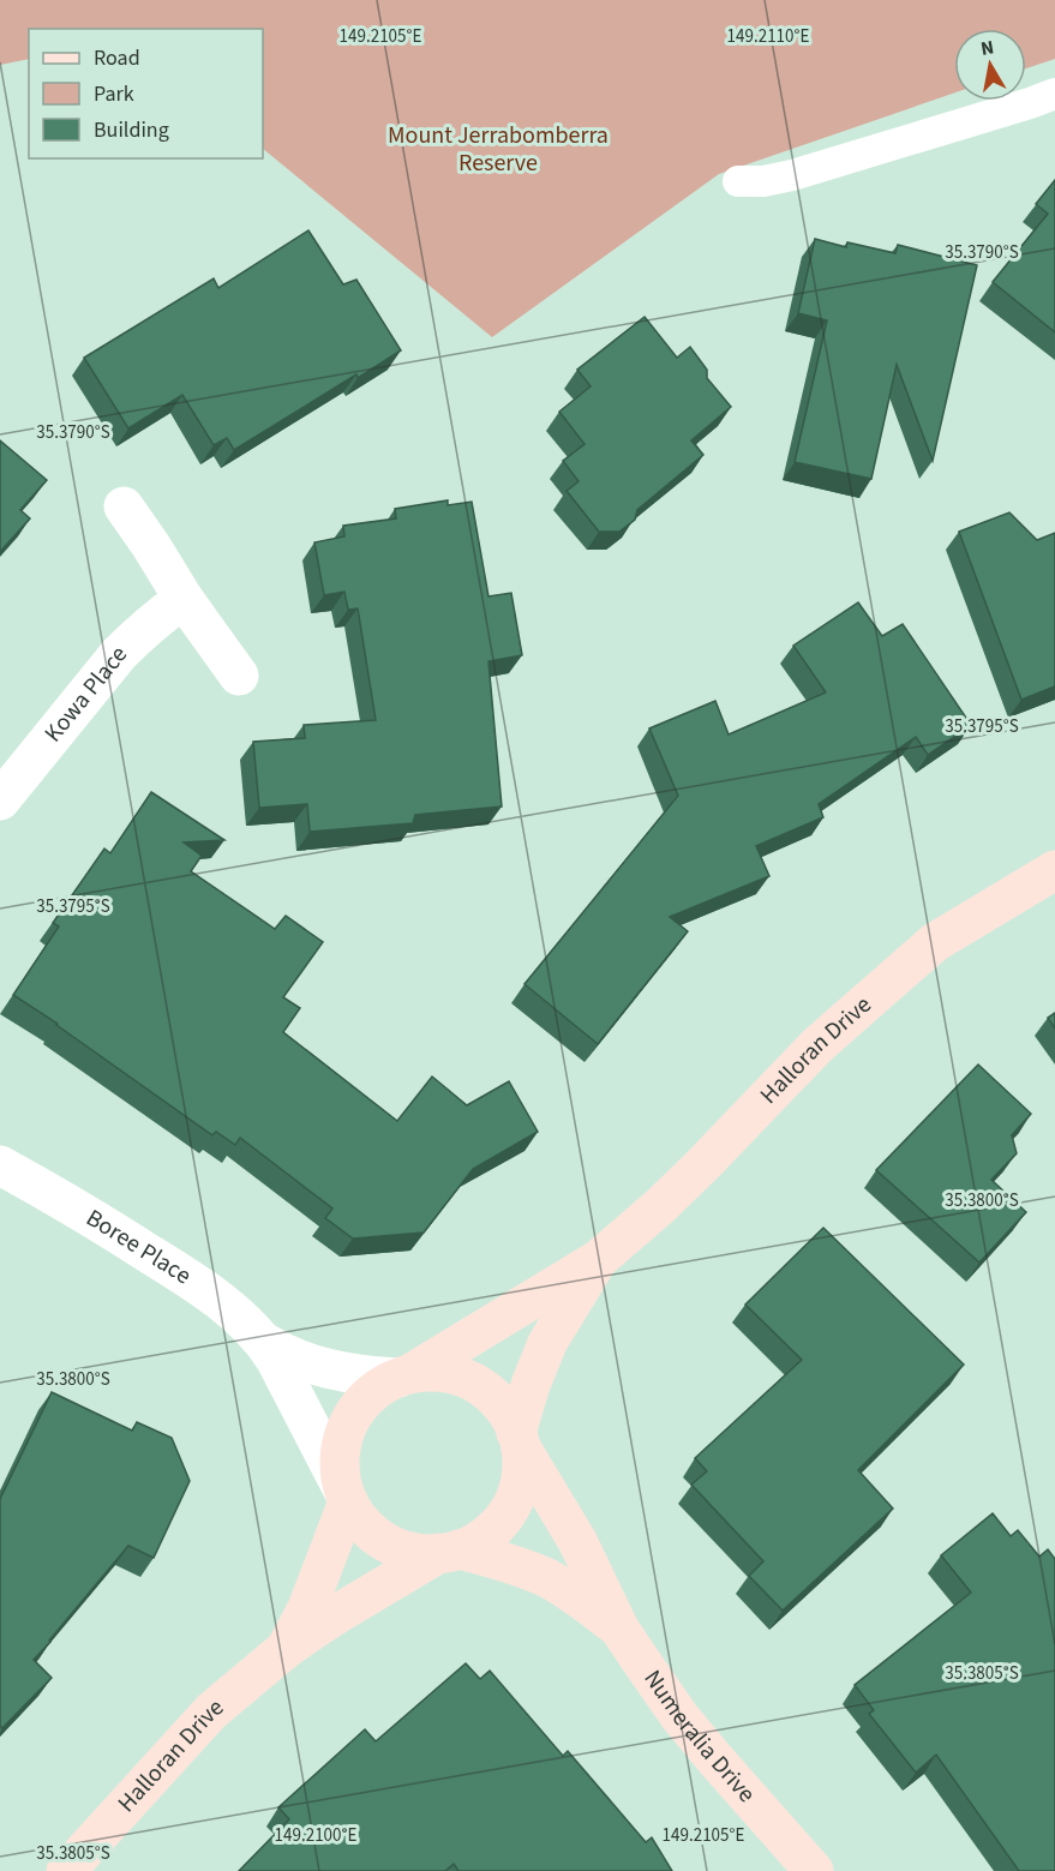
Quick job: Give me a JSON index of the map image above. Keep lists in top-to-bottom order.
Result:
{
  "streets": {
    "street": [
      "Kowa Place",
      "Halloran Drive",
      "Boree Place",
      "Numeralia Drive"
    ]
  },
  "crossings": [
    ["Halloran Drive", "Boree Place"],
    ["Halloran Drive", "Numeralia Drive"],
    ["Boree Place", "Numeralia Drive"]
  ],
  "parks": ["Mount Jerrabomberra Reserve"],
  "legend": ["Road", "Park", "Building"],
  "north": "top",
  "coordinates": [
    "149.2110°E",
    "149.2105°E",
    "35.3790°S",
    "35.3795°S",
    "35.3800°S",
    "35.3805°S",
    "149.2100°E"
  ]
}
